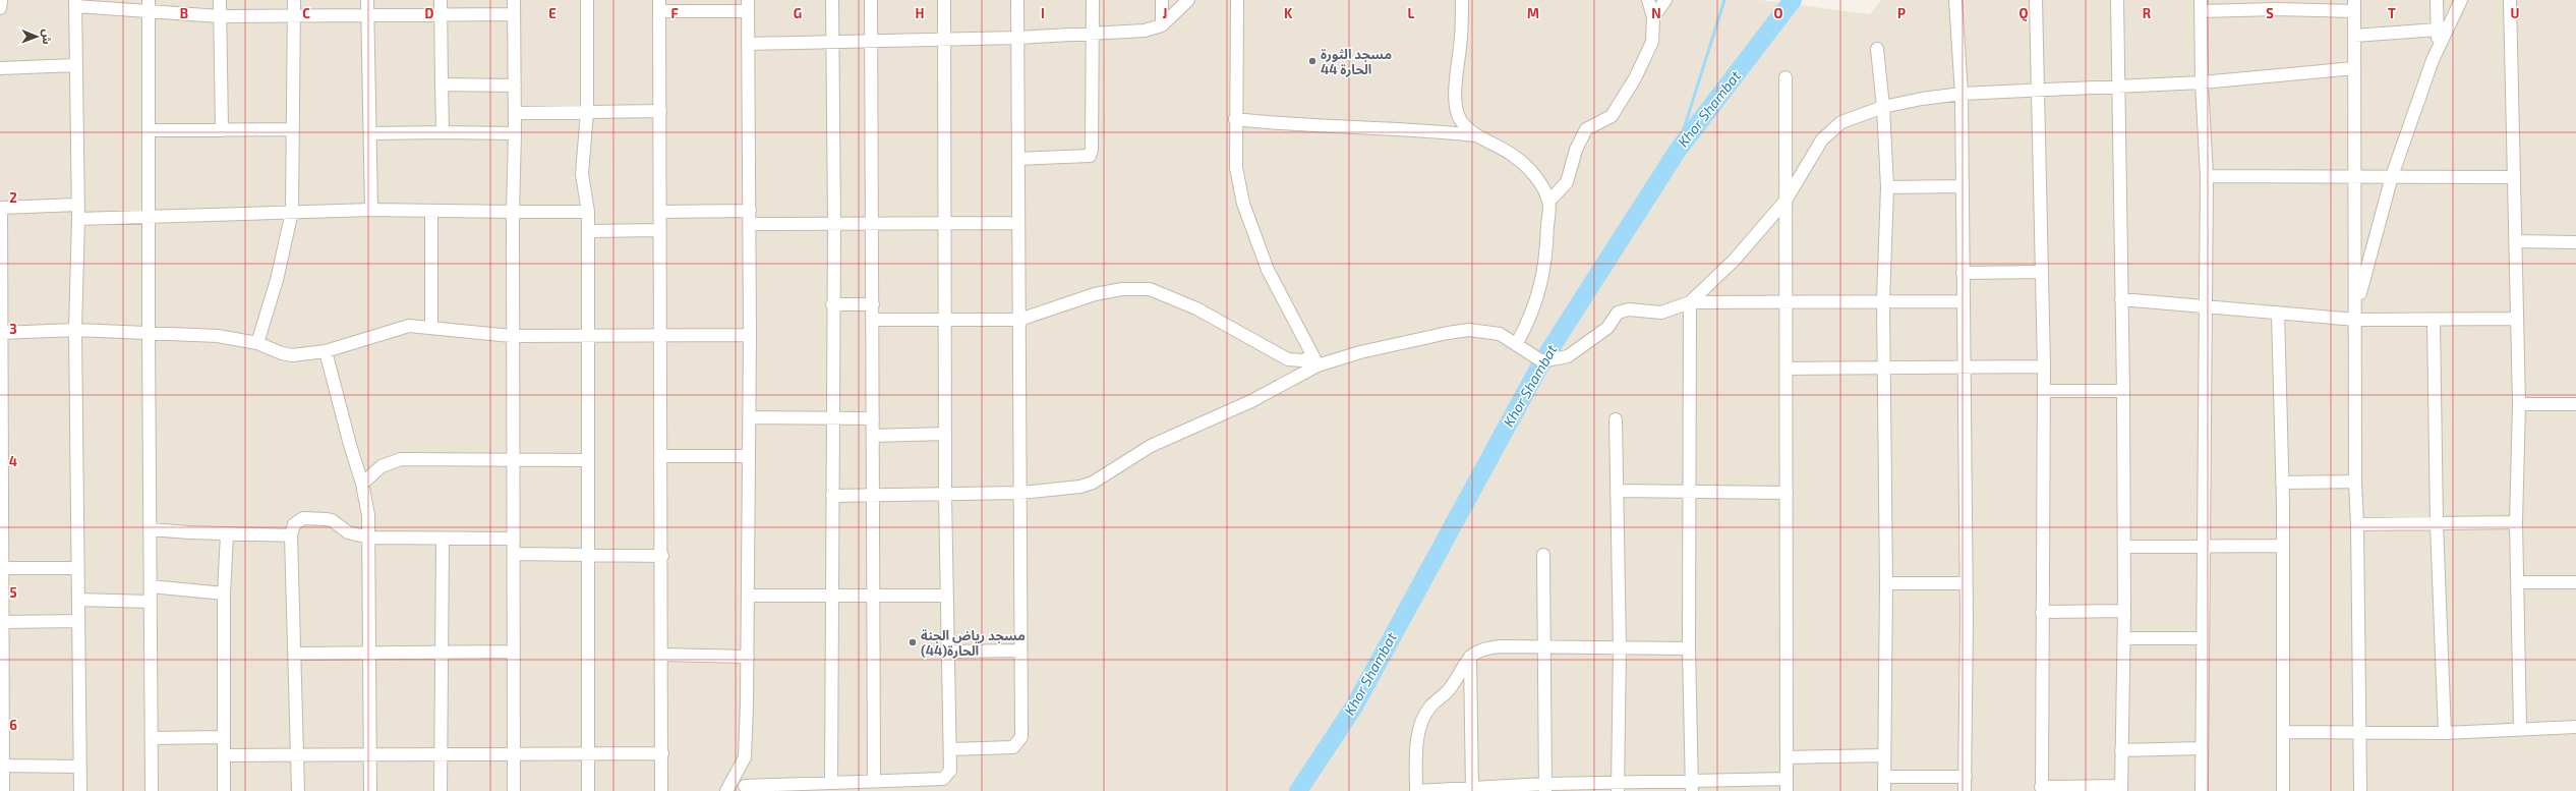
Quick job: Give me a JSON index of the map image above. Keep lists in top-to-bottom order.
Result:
{
  "water": ["Khor Shambat"],
  "places": ["مسجد الثورة الحارة 44", "مسجد رياض الجنة الحارة(44)"],
  "north": "right",
  "grid": {
    "columns": [
      "B",
      "C",
      "D",
      "E",
      "F",
      "G",
      "H",
      "I",
      "J",
      "K",
      "L",
      "M",
      "N",
      "O",
      "P",
      "Q",
      "R",
      "S",
      "T",
      "U"
    ],
    "rows": [
      "2",
      "3",
      "4",
      "5",
      "6"
    ]
  }
}
